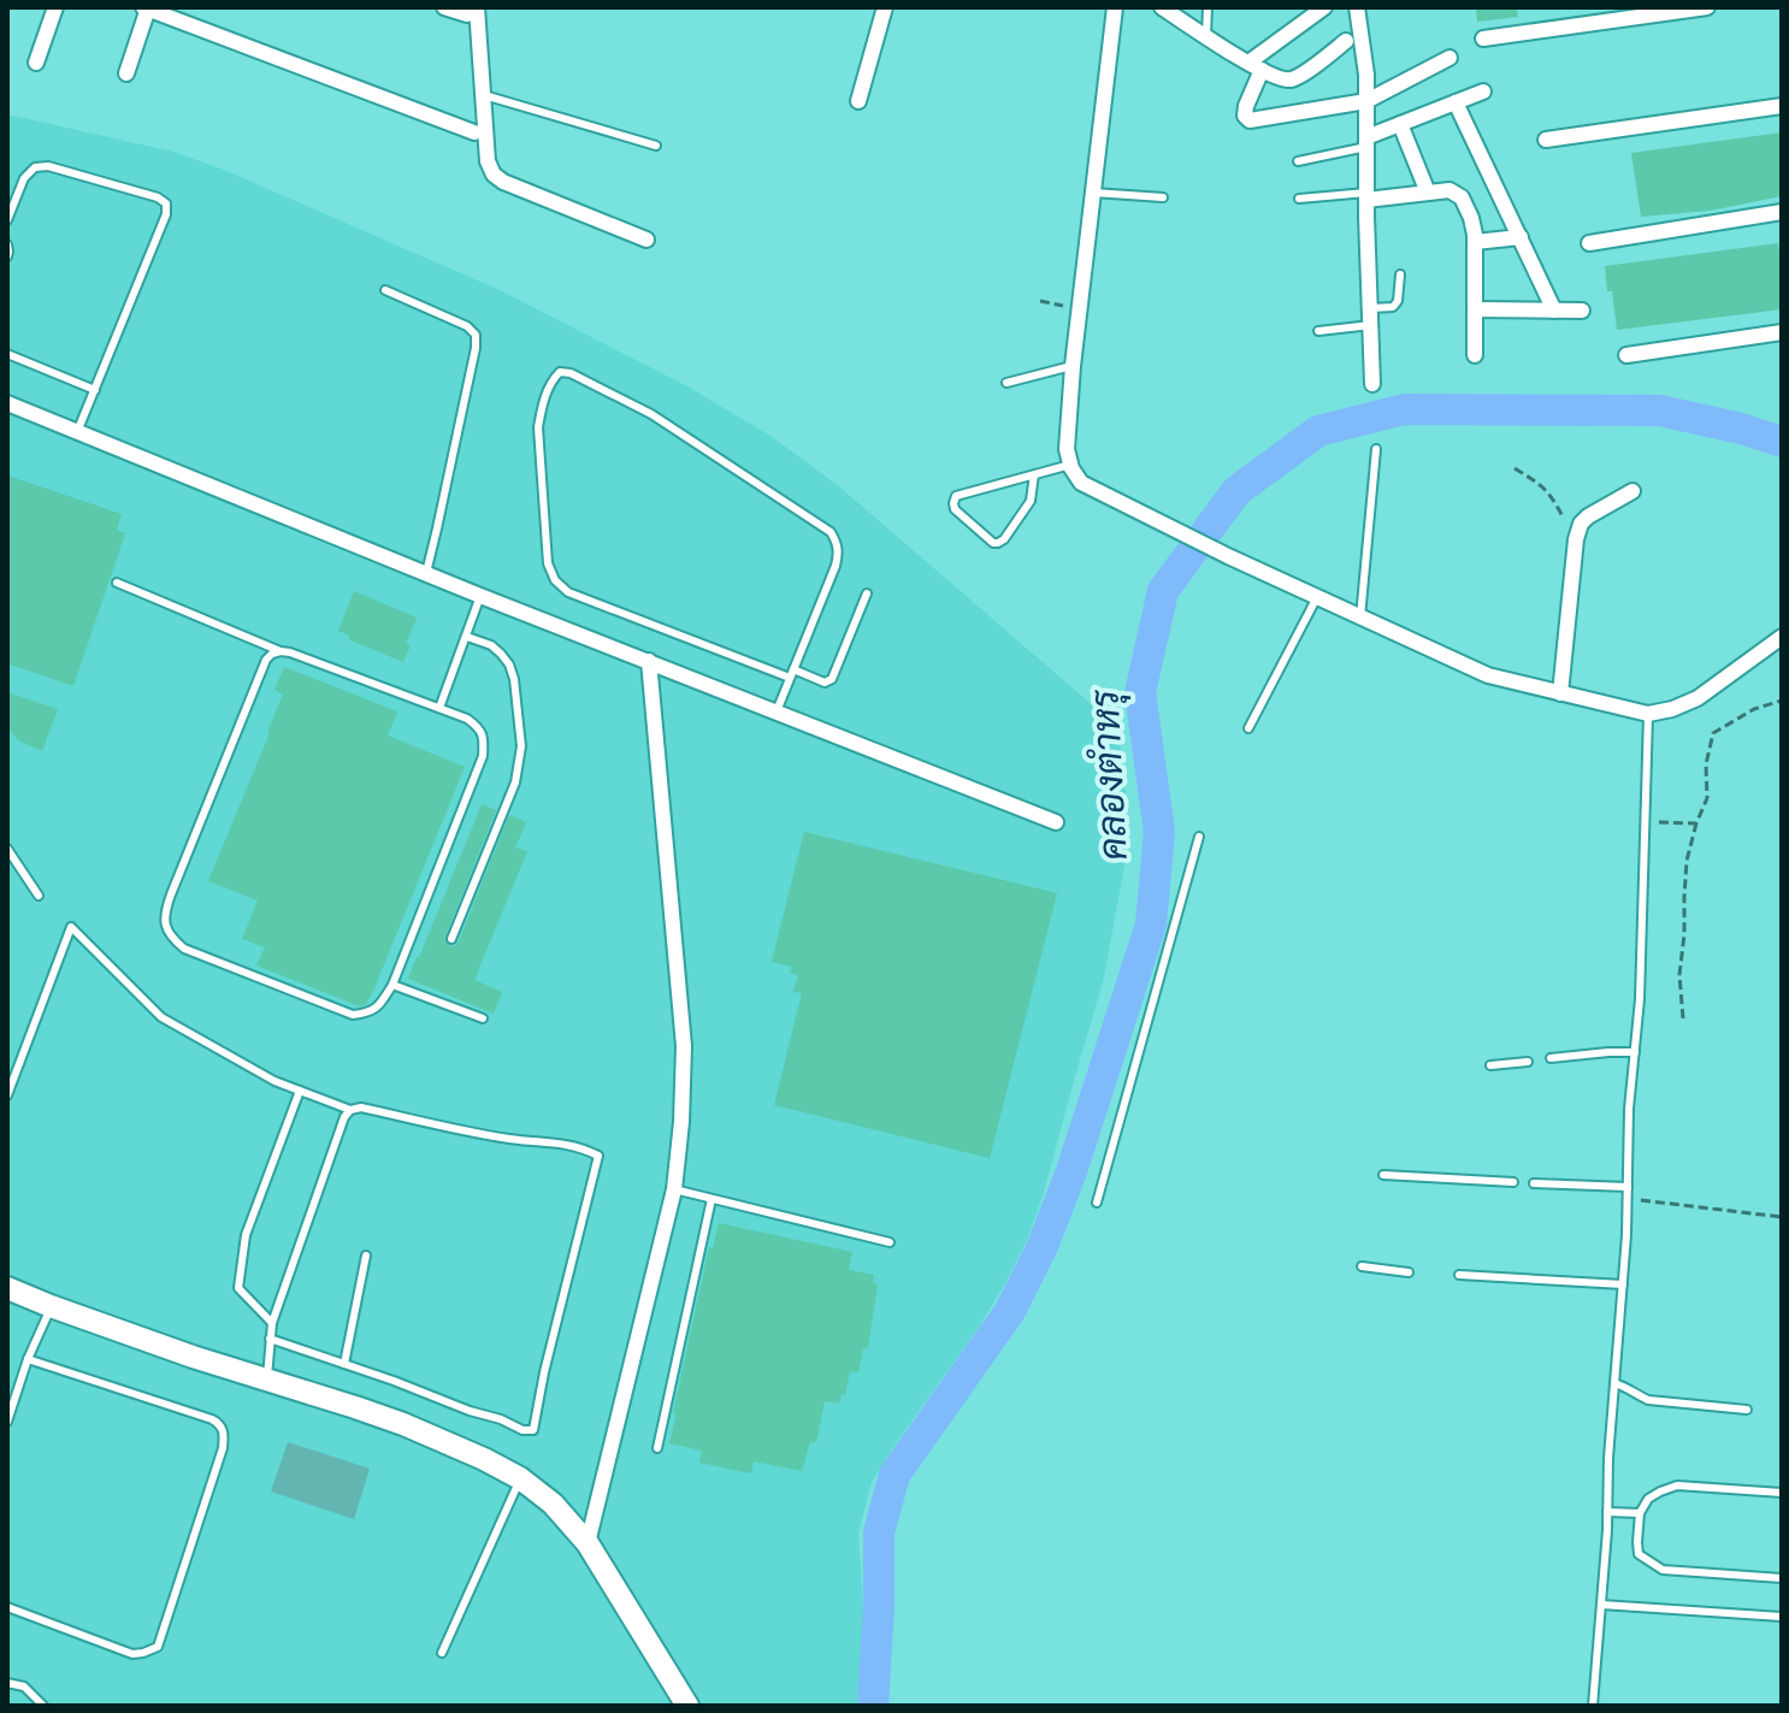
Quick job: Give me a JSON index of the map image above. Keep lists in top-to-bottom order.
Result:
{
  "water": ["คลองตำหรุ"]
}
